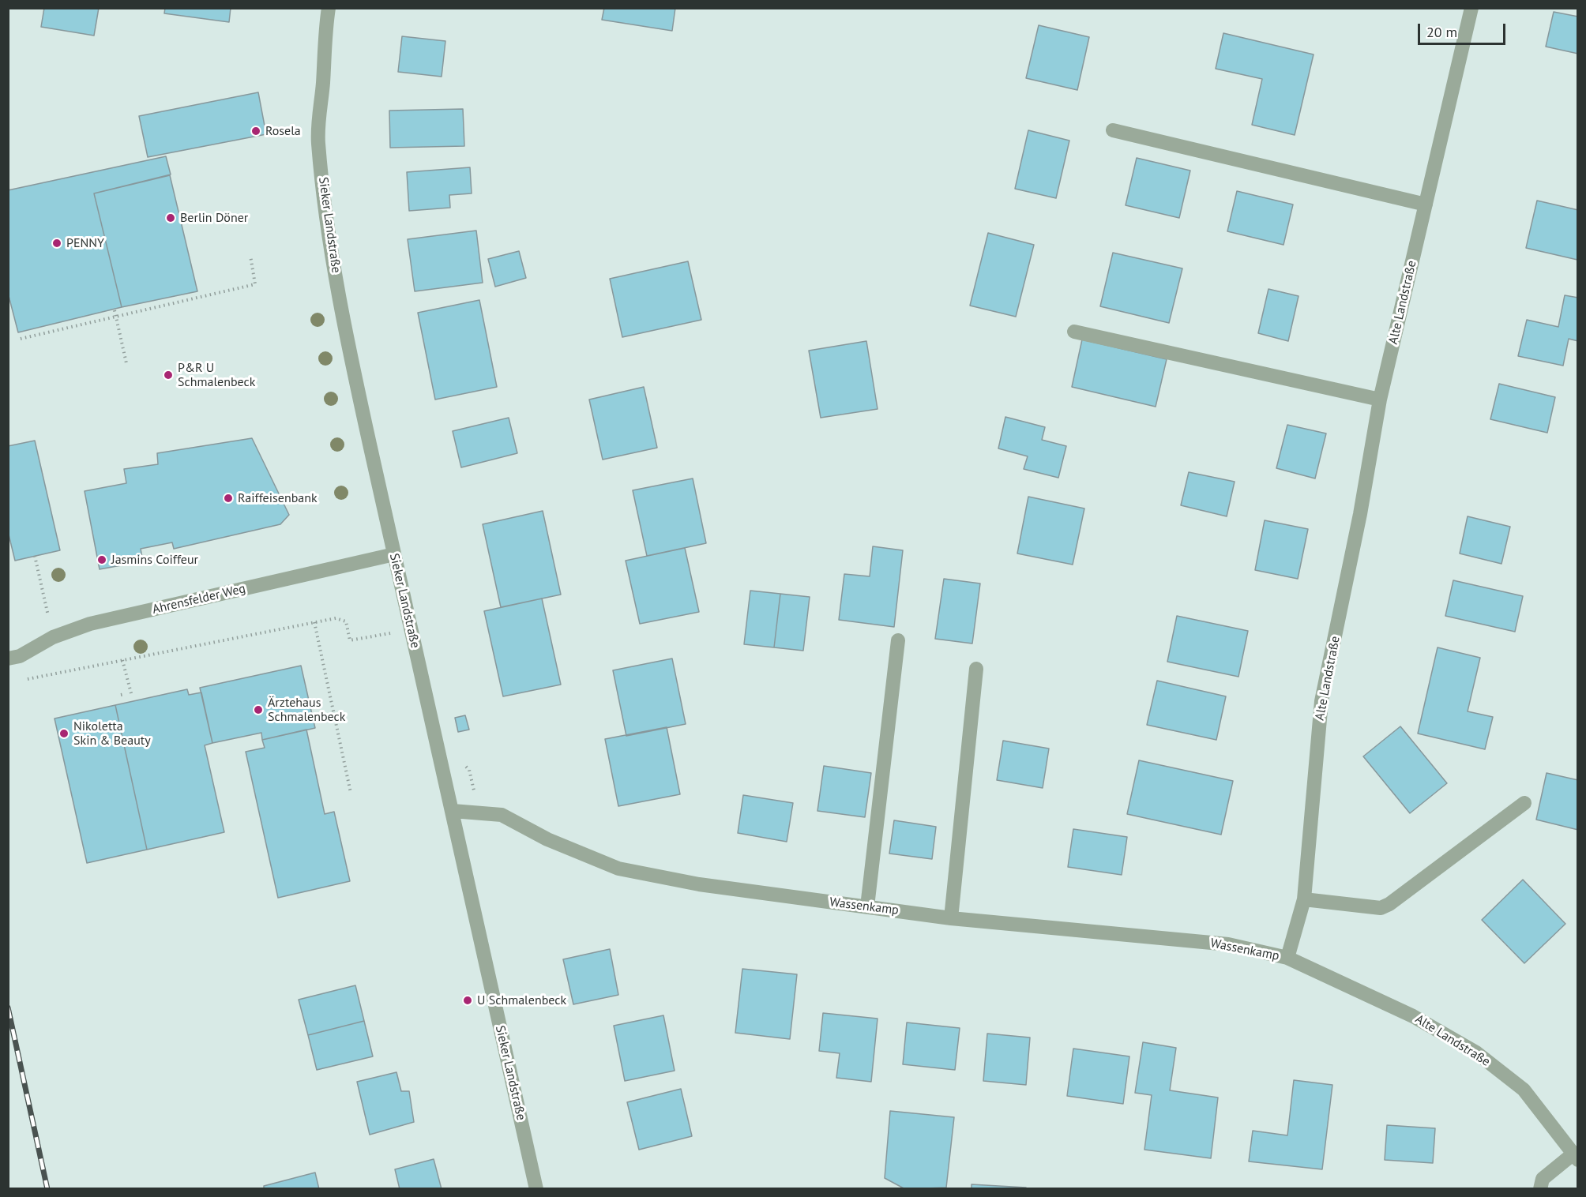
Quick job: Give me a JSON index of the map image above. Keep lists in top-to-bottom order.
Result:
{
  "streets": {
    "street": [
      "Sieker Landstraße",
      "Alte Landstraße",
      "Ahrensfelder Weg",
      "Wassenkamp"
    ]
  },
  "crossings": [
    ["Sieker Landstraße", "Ahrensfelder Weg"],
    ["Sieker Landstraße", "Wassenkamp"],
    ["Alte Landstraße", "Wassenkamp"]
  ],
  "places": [
    "Rosela",
    "Berlin Döner",
    "PENNY",
    "P&R U Schmalenbeck",
    "Raiffeisenbank",
    "Jasmins Coiffeur",
    "Ärztehaus Schmalenbeck",
    "Nikoletta Skin & Beauty",
    "U Schmalenbeck"
  ],
  "scale_bar": "20 m"
}
